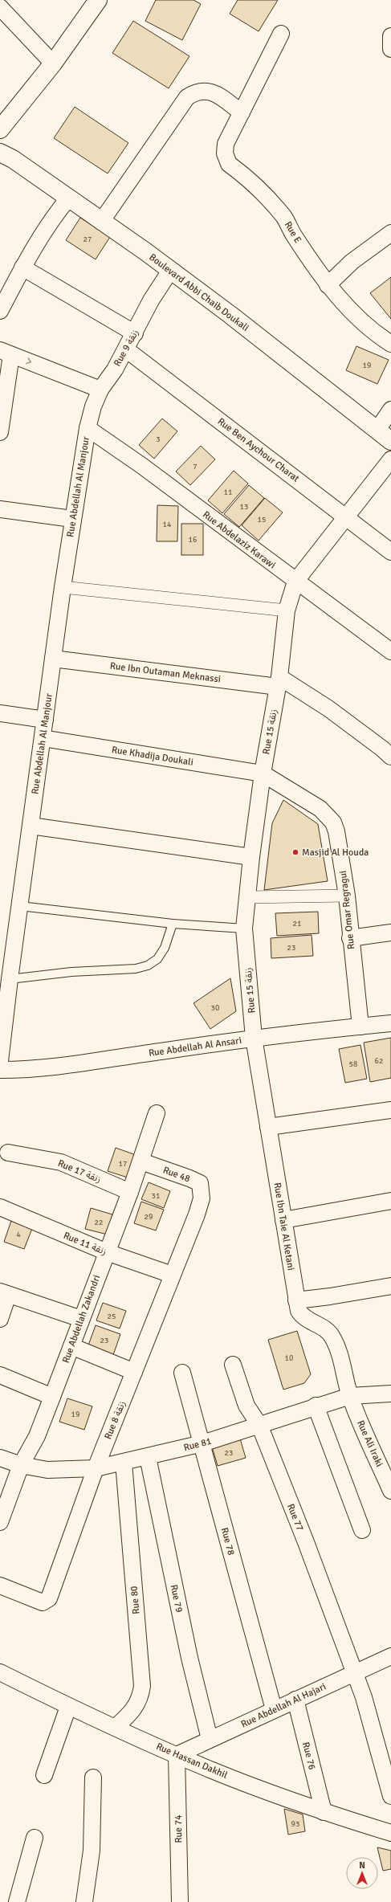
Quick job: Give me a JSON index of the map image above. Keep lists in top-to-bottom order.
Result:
{
  "streets": {
    "street": [
      "Rue E",
      "Boulevard Abbi Chaib Doukali",
      "Rue 9 زنقة",
      "Rue Ben Aychour Charat",
      "Rue Abdellah Al Manjour",
      "Rue Abdelaziz Karawi",
      "Rue Ibn Outaman Meknassi",
      "Rue 15 زنقة",
      "Rue Khadija Doukali",
      "Rue Omar Regragui",
      "Rue Abdellah Al Ansari",
      "Rue 17 زنقة",
      "Rue 48",
      "Rue Ibn Taie Al Ketani",
      "Rue 11 زنقة",
      "Rue Abdellah Zakandri",
      "Rue 8 زنقة",
      "Rue Ali Iraki",
      "Rue 81",
      "Rue 77",
      "Rue 78",
      "Rue 79",
      "Rue 80",
      "Rue Abdellah Al Hajari",
      "Rue 76",
      "Rue Hassan Dakhil",
      "Rue 74"
    ]
  },
  "crossings": [
    ["Boulevard Abbi Chaib Doukali", "Rue 9 زنقة"],
    ["Rue 9 زنقة", "Rue Ben Aychour Charat"],
    ["Rue 9 زنقة", "Rue Abdellah Al Manjour"],
    ["Rue 9 زنقة", "Rue Abdelaziz Karawi"],
    ["Rue Ben Aychour Charat", "Rue 15 زنقة"],
    ["Rue Abdellah Al Manjour", "Rue Abdelaziz Karawi"],
    ["Rue Abdellah Al Manjour", "Rue Ibn Outaman Meknassi"],
    ["Rue Abdellah Al Manjour", "Rue Khadija Doukali"],
    ["Rue Abdelaziz Karawi", "Rue 15 زنقة"],
    ["Rue Ibn Outaman Meknassi", "Rue 15 زنقة"],
    ["Rue 15 زنقة", "Rue Khadija Doukali"],
    ["Rue 15 زنقة", "Rue Omar Regragui"],
    ["Rue 15 زنقة", "Rue Abdellah Al Ansari"],
    ["Rue 15 زنقة", "Rue Ibn Taie Al Ketani"],
    ["Rue Khadija Doukali", "Rue Omar Regragui"],
    ["Rue Omar Regragui", "Rue Abdellah Al Ansari"],
    ["Rue Abdellah Al Ansari", "Rue Ibn Taie Al Ketani"],
    ["Rue 17 زنقة", "Rue Abdellah Zakandri"],
    ["Rue 48", "Rue Abdellah Zakandri"],
    ["Rue 48", "Rue 8 زنقة"],
    ["Rue Ibn Taie Al Ketani", "Rue Ali Iraki"],
    ["Rue Ibn Taie Al Ketani", "Rue 81"],
    ["Rue 11 زنقة", "Rue Abdellah Zakandri"],
    ["Rue 11 زنقة", "Rue 8 زنقة"],
    ["Rue Abdellah Zakandri", "Rue 81"],
    ["Rue 8 زنقة", "Rue 81"],
    ["Rue Ali Iraki", "Rue 81"],
    ["Rue 81", "Rue 77"],
    ["Rue 81", "Rue 78"],
    ["Rue 81", "Rue 79"],
    ["Rue 81", "Rue 80"],
    ["Rue 77", "Rue Abdellah Al Hajari"],
    ["Rue 78", "Rue Abdellah Al Hajari"],
    ["Rue 79", "Rue Abdellah Al Hajari"],
    ["Rue 80", "Rue Hassan Dakhil"],
    ["Rue Abdellah Al Hajari", "Rue 76"],
    ["Rue Abdellah Al Hajari", "Rue Hassan Dakhil"],
    ["Rue Abdellah Al Hajari", "Rue 74"],
    ["Rue 76", "Rue Hassan Dakhil"],
    ["Rue Hassan Dakhil", "Rue 74"]
  ],
  "places": ["Masjid Al Houda"],
  "house_numbers": [
    "27",
    "19",
    "3",
    "7",
    "11",
    "13",
    "15",
    "14",
    "16",
    "21",
    "23",
    "30",
    "62",
    "58",
    "17",
    "31",
    "29",
    "22",
    "4",
    "25",
    "23",
    "10",
    "19",
    "23",
    "93"
  ],
  "north": "top"
}
